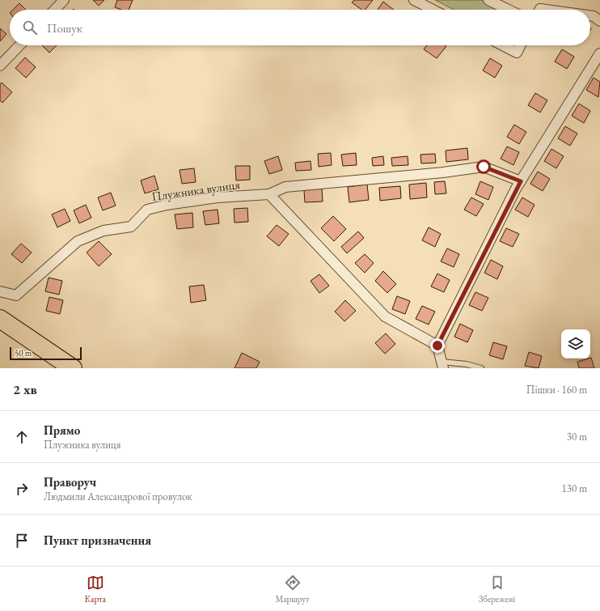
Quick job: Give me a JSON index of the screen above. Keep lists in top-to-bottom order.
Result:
{
  "streets": {
    "street": ["Плужника вулиця"]
  },
  "scale_bar": "50 m",
  "page": {
    "search": "Пошук",
    "scale": "50 m",
    "heading": ["2 хв", "Пішки · 160 m"],
    "list": [
      ["Прямо", "Плужника вулиця", "30 m"],
      ["Праворуч", "Людмили Александрової провулок", "130 m"],
      "Пункт призначення"
    ],
    "nav": ["Карта", "Маршрут", "Збережені"]
  }
}
